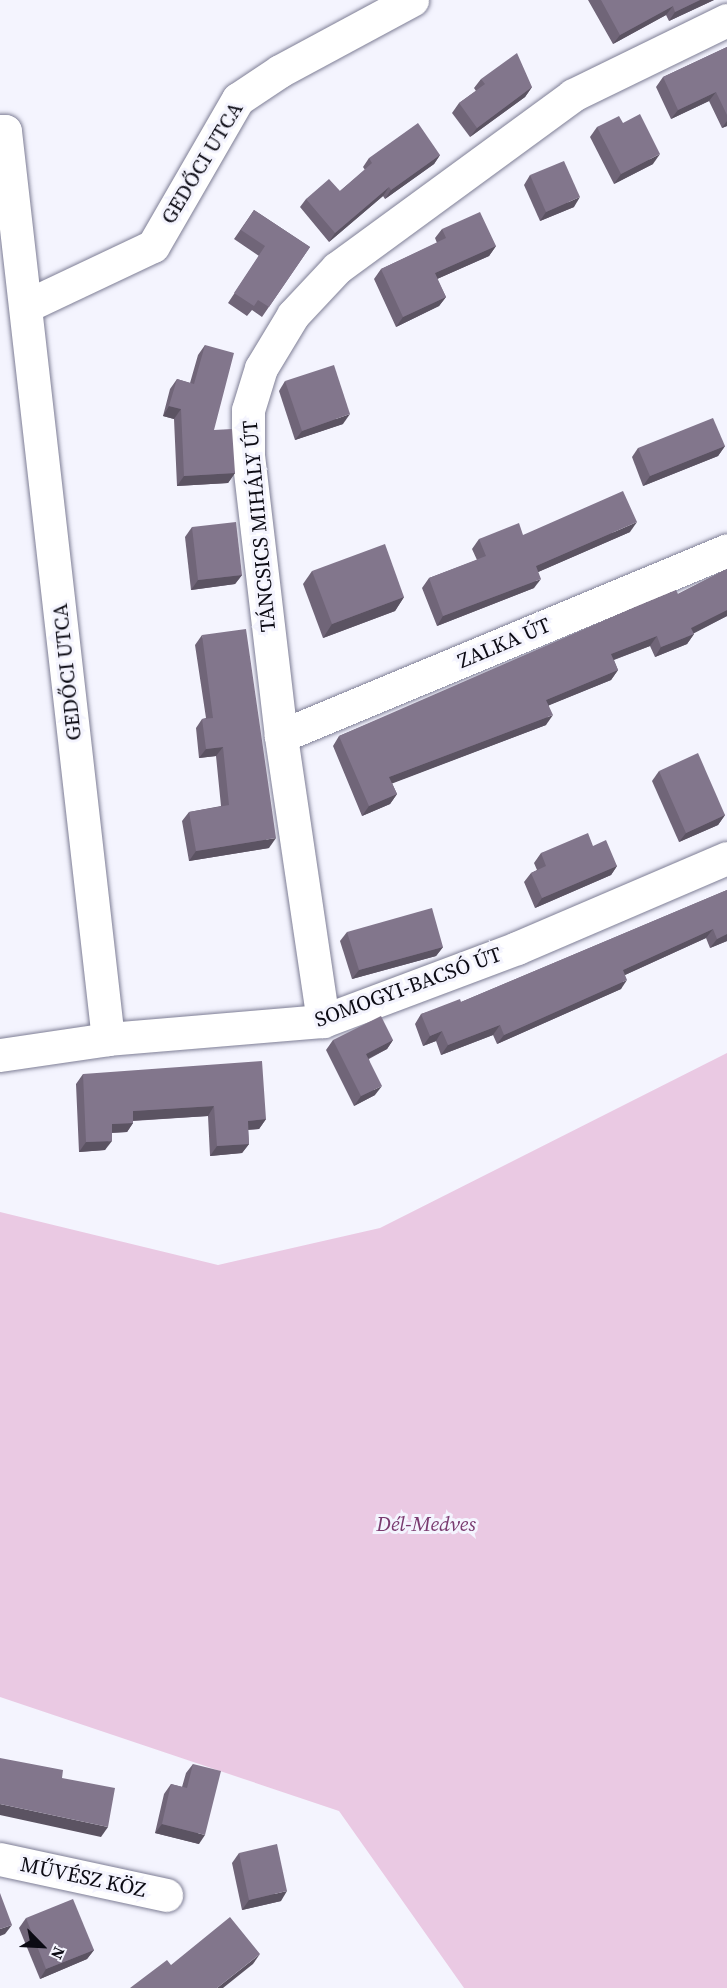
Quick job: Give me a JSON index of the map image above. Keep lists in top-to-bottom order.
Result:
{
  "streets": {
    "street": [
      "GEDŐCI UTCA",
      "TÁNCSICS MIHÁLY ÚT",
      "ZALKA ÚT",
      "SOMOGYI-BACSÓ ÚT",
      "MŰVÉSZ KÖZ"
    ]
  },
  "crossings": [
    ["GEDŐCI UTCA", "SOMOGYI-BACSÓ ÚT"],
    ["TÁNCSICS MIHÁLY ÚT", "ZALKA ÚT"],
    ["TÁNCSICS MIHÁLY ÚT", "SOMOGYI-BACSÓ ÚT"]
  ],
  "parks": ["Dél-Medves"],
  "north": "bottom right"
}
